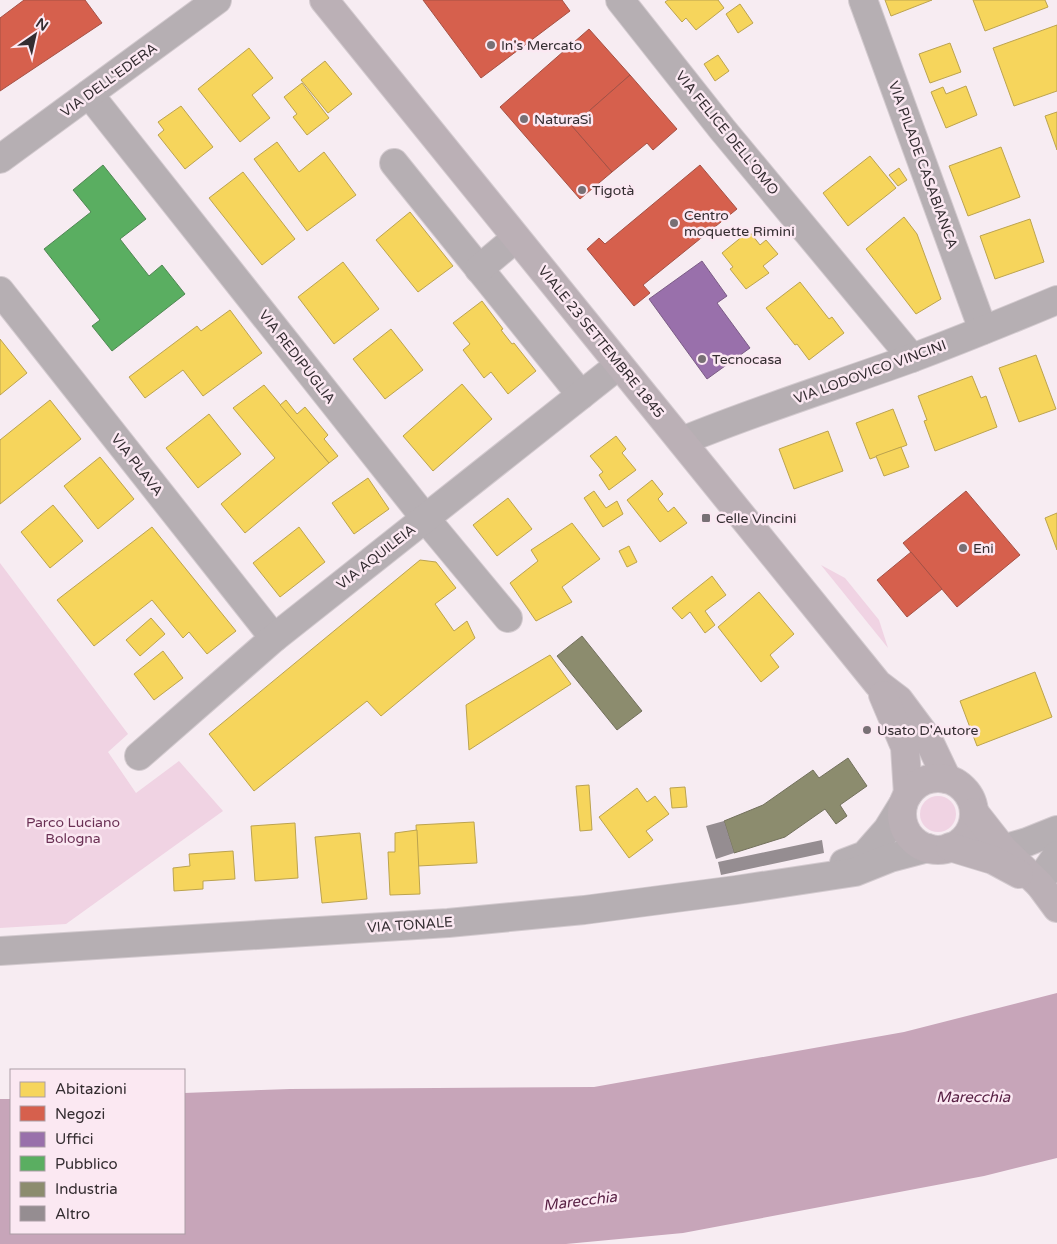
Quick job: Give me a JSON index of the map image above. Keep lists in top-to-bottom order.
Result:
{
  "streets": {
    "main road": ["VIALE 23 SETTEMBRE 1845"],
    "street": [
      "VIA DELL'EDERA",
      "VIA FELICE DELL'OMO",
      "VIA PILADE CASABIANCA",
      "VIA REDIPUGLIA",
      "VIA LODOVICO VINCINI",
      "VIA PLAVA",
      "VIA AQUILEIA",
      "VIA TONALE"
    ]
  },
  "crossings": [
    ["VIA DELL'EDERA", "VIA REDIPUGLIA"],
    ["VIA FELICE DELL'OMO", "VIA LODOVICO VINCINI"],
    ["VIA PILADE CASABIANCA", "VIA LODOVICO VINCINI"],
    ["VIALE 23 SETTEMBRE 1845", "VIA LODOVICO VINCINI"],
    ["VIALE 23 SETTEMBRE 1845", "VIA AQUILEIA"],
    ["VIALE 23 SETTEMBRE 1845", "VIA TONALE"],
    ["VIA REDIPUGLIA", "VIA AQUILEIA"],
    ["VIA PLAVA", "VIA AQUILEIA"]
  ],
  "water": ["Marecchia"],
  "parks": ["Parco Luciano Bologna"],
  "places": {
    "other": [
      "In's Mercato",
      "NaturaSì",
      "Tigotà",
      "Centro moquette Rimini",
      "Tecnocasa",
      "Eni",
      "Usato D'Autore"
    ],
    "transit": ["Celle Vincini"]
  },
  "legend": [
    "Abitazioni",
    "Negozi",
    "Uffici",
    "Pubblico",
    "Industria",
    "Altro"
  ],
  "north": "top right"
}
